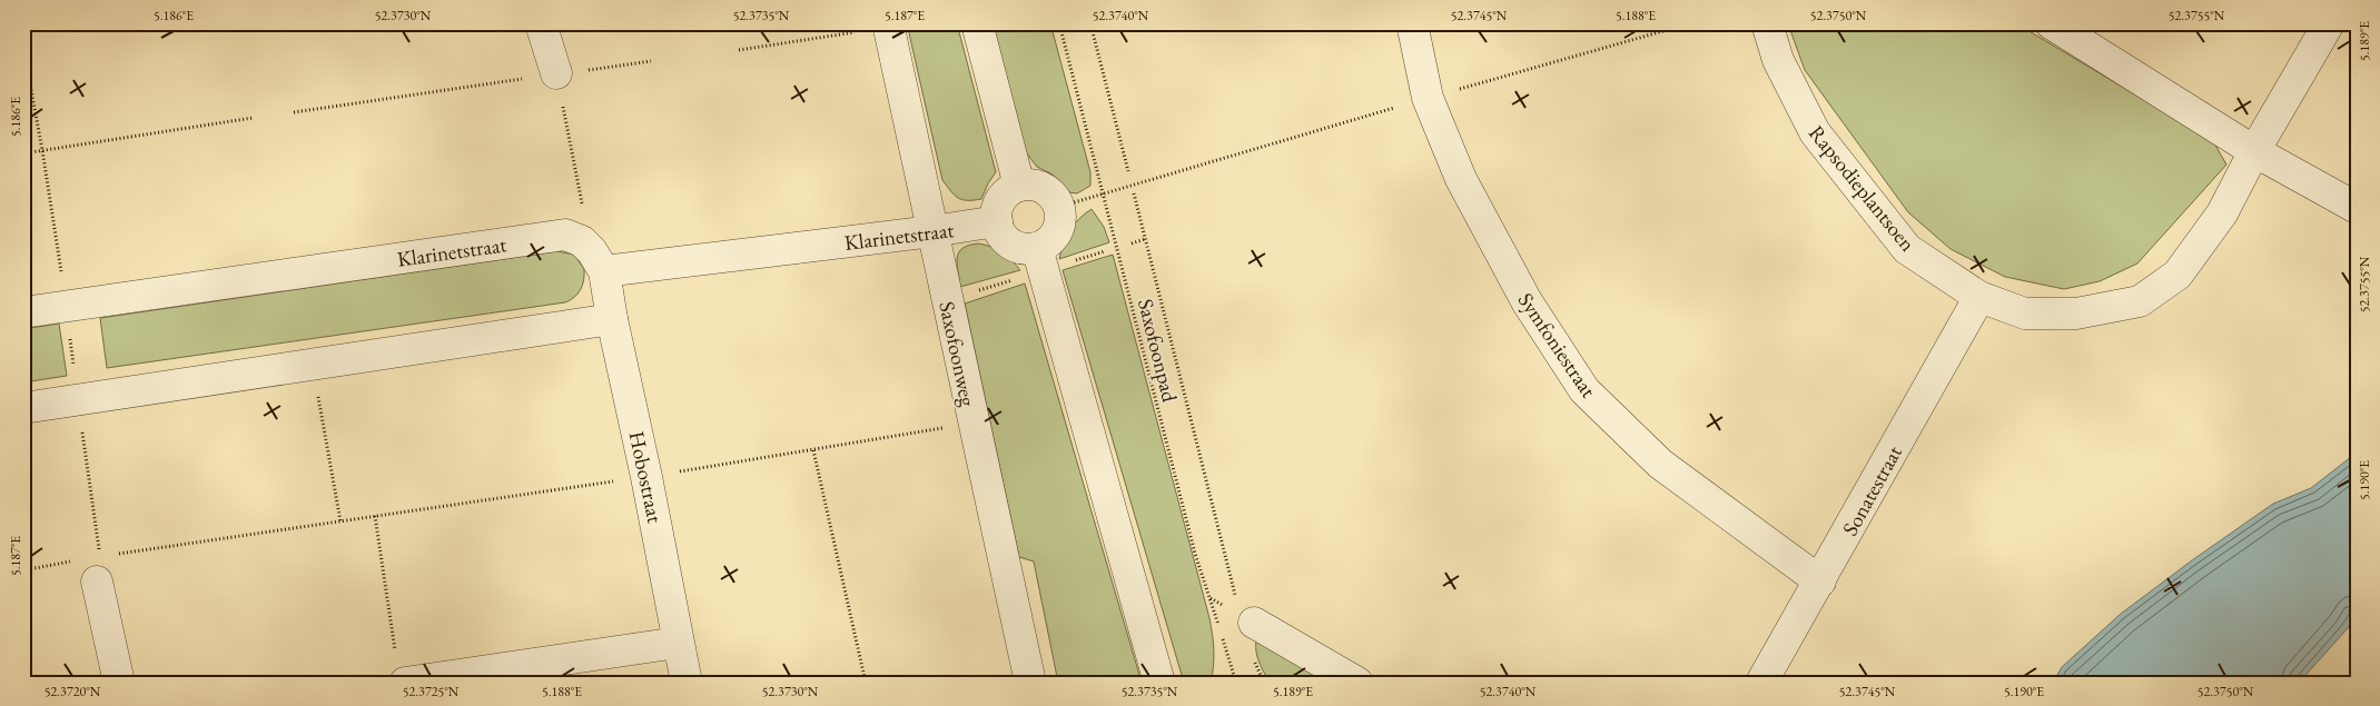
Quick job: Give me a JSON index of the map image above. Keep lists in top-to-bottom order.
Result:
{
  "streets": {
    "street": [
      "Rapsodieplantsoen",
      "Klarinetstraat",
      "Symfoniestraat",
      "Saxofoonweg",
      "Hobostraat",
      "Sonatestraat"
    ],
    "path": ["Saxofoonpad"]
  },
  "crossings": [
    ["Rapsodieplantsoen", "Sonatestraat"],
    ["Klarinetstraat", "Saxofoonweg"],
    ["Klarinetstraat", "Hobostraat"],
    ["Symfoniestraat", "Sonatestraat"]
  ],
  "coordinates": [
    "5.186°E",
    "52.3730°N",
    "52.3735°N",
    "5.187°E",
    "52.3740°N",
    "52.3745°N",
    "5.188°E",
    "52.3750°N",
    "52.3755°N",
    "5.189°E",
    "5.190°E",
    "52.3720°N",
    "52.3725°N"
  ]
}
